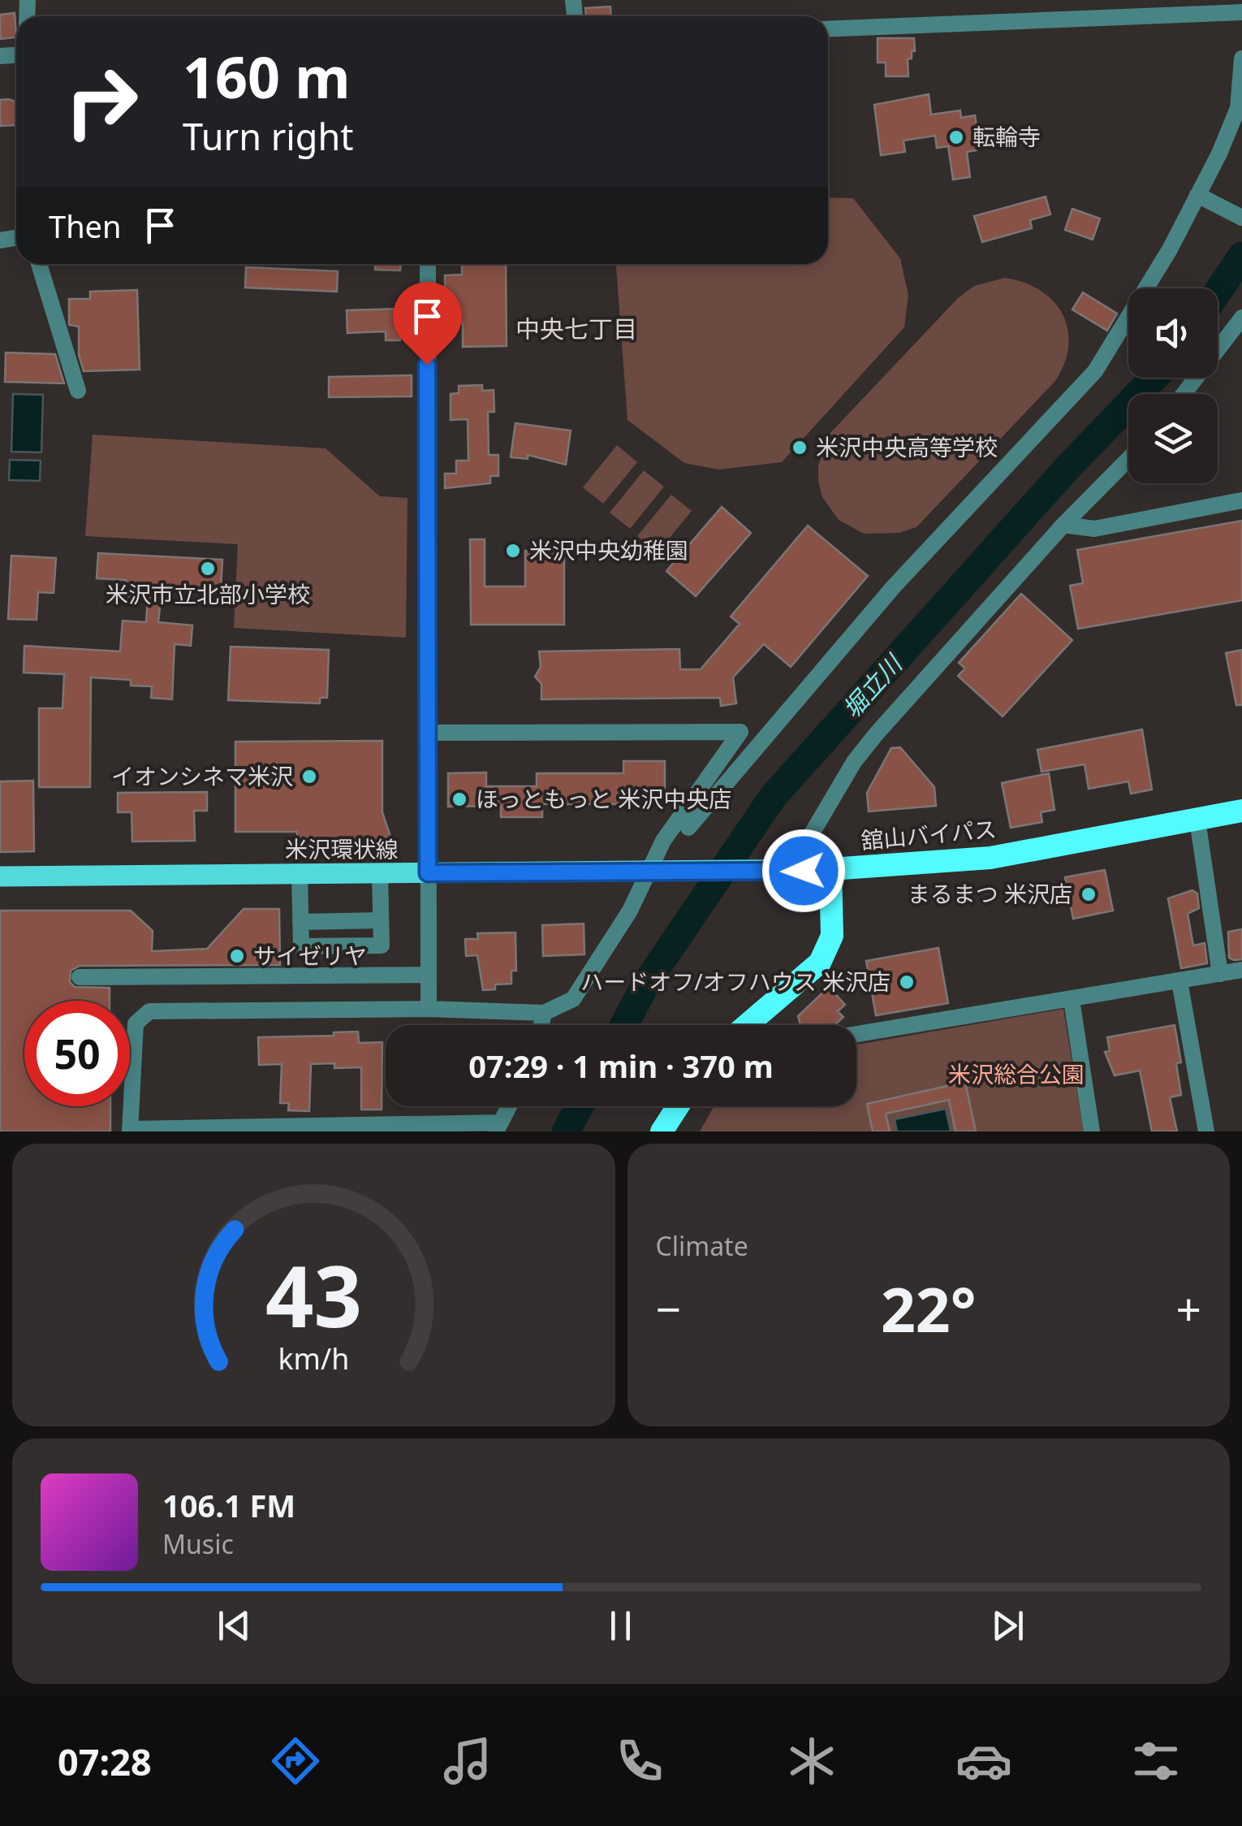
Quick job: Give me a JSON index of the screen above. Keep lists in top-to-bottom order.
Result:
{
  "streets": {
    "highway": ["舘山バイパス"],
    "main road": ["米沢環状線"]
  },
  "crossings": [
    ["舘山バイパス", "米沢環状線"]
  ],
  "districts": ["中央七丁目"],
  "water": ["堀立川"],
  "parks": ["米沢総合公園"],
  "places": [
    "転輪寺",
    "米沢中央高等学校",
    "米沢中央幼稚園",
    "米沢市立北部小学校",
    "イオンシネマ米沢",
    "ほっともっと 米沢中央店",
    "まるまつ 米沢店",
    "サイゼリヤ",
    "ハードオフ/オフハウス 米沢店"
  ],
  "page": {
    "turn": ["160 m", "Turn right"],
    "then": "Then",
    "limit": "50",
    "trip": "07:29 · 1 min · 370 m",
    "tile": "Climate",
    "heat": ["−", "22°", "+"],
    "song": ["106.1 FM", "Music"],
    "tabs": "07:28",
    "gauge": ["43", "km/h"]
  }
}
